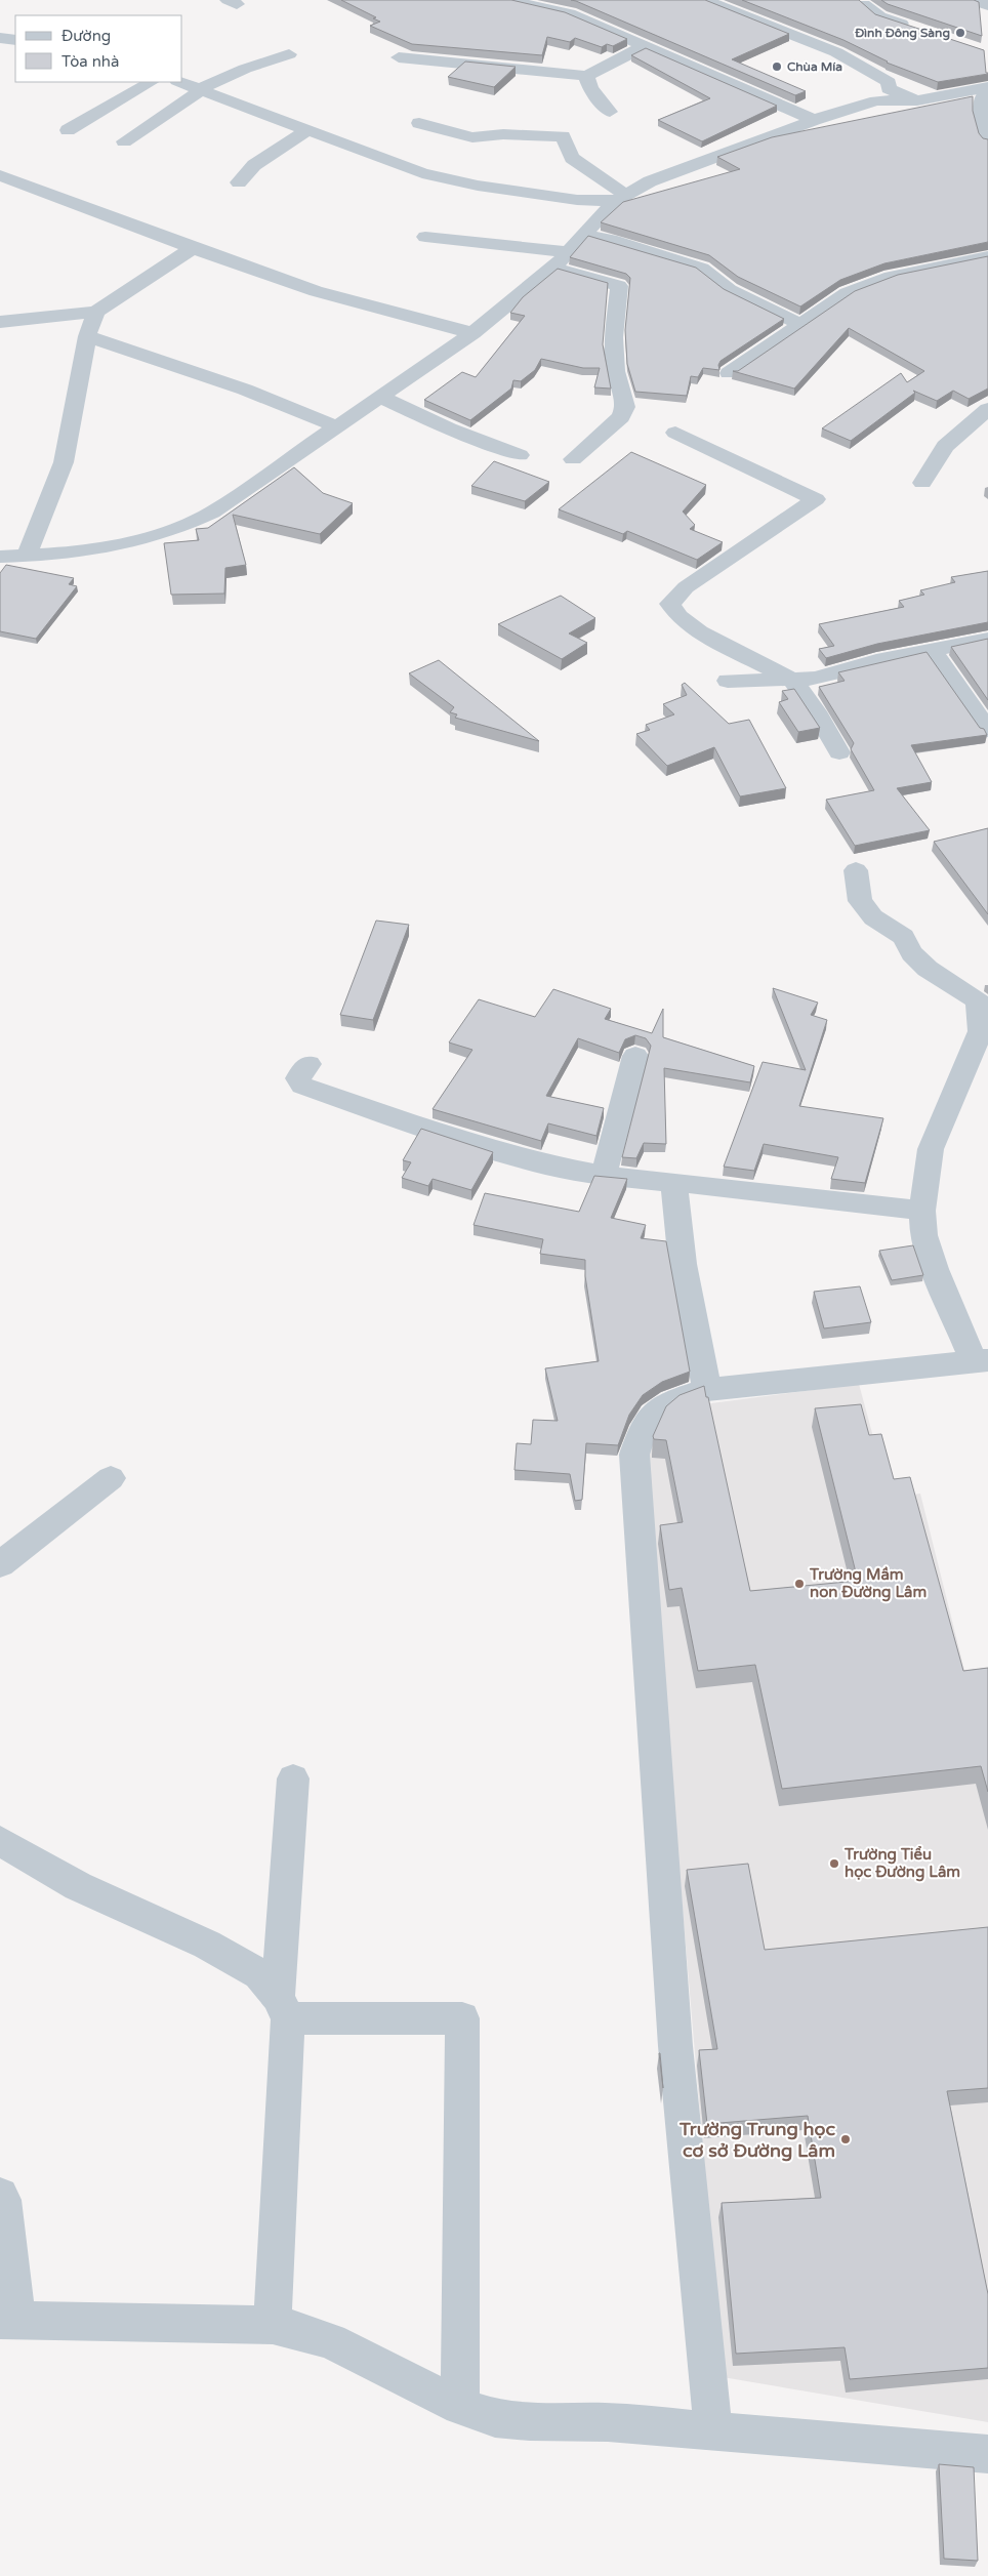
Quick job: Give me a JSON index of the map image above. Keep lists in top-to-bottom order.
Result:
{
  "places": [
    "Đình Đông Sàng",
    "Chùa Mía",
    "Trường Mầm non Đường Lâm",
    "Trường Tiểu học Đường Lâm",
    "Trường Trung học cơ sở Đường Lâm"
  ],
  "legend": ["Đường", "Tòa nhà"]
}
